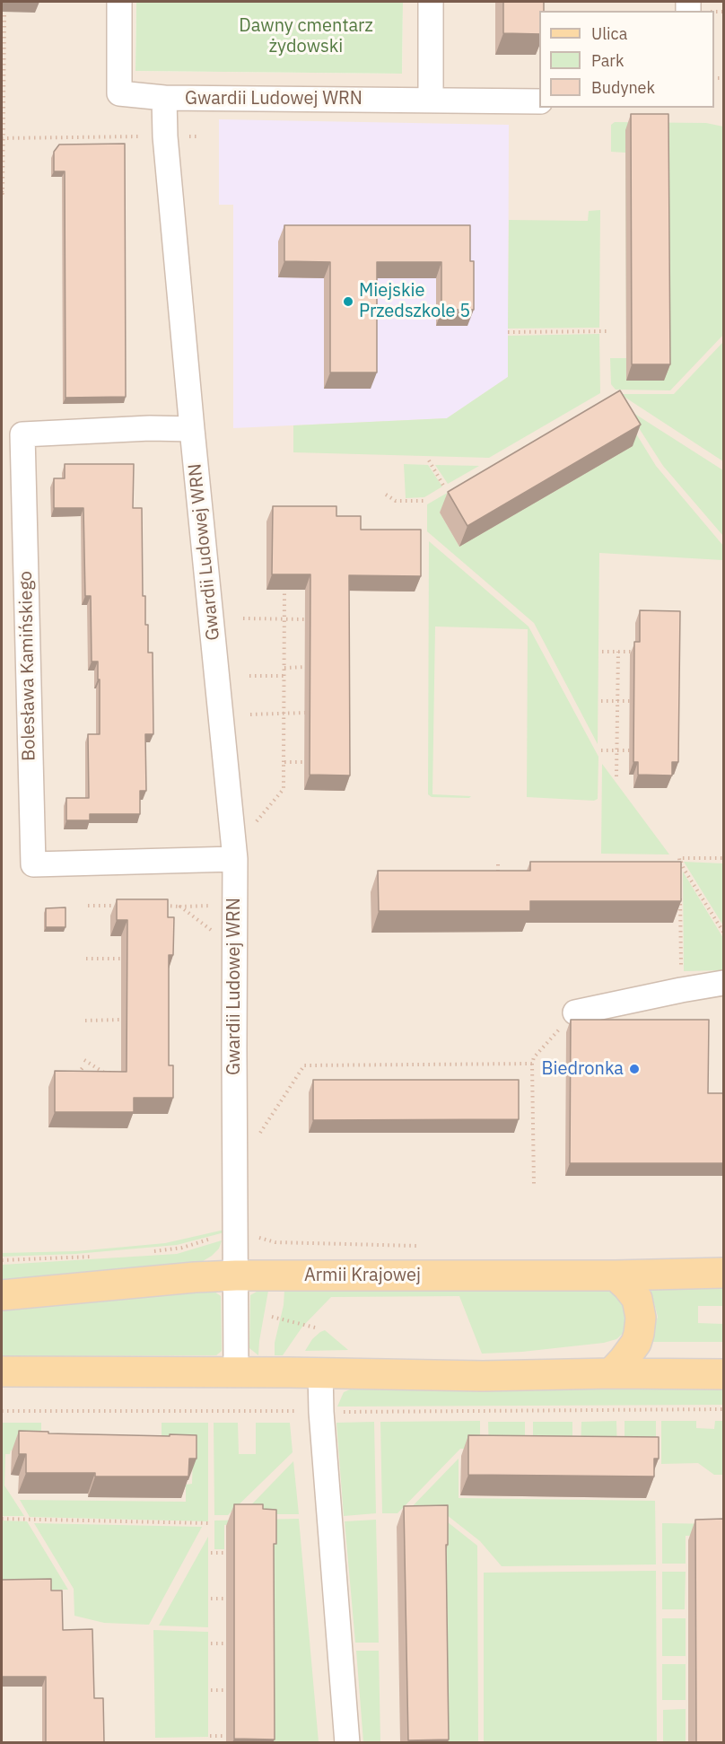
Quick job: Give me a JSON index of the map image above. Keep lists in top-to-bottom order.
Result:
{
  "streets": {
    "main road": ["Armii Krajowej"],
    "street": ["Gwardii Ludowej WRN", "Bolesława Kamińskiego"]
  },
  "crossings": [
    ["Gwardii Ludowej WRN", "Bolesława Kamińskiego"],
    ["Gwardii Ludowej WRN", "Armii Krajowej"]
  ],
  "parks": ["Dawny cmentarz żydowski"],
  "places": ["Miejskie Przedszkole 5", "Biedronka"],
  "legend": ["Ulica", "Park", "Budynek"]
}
